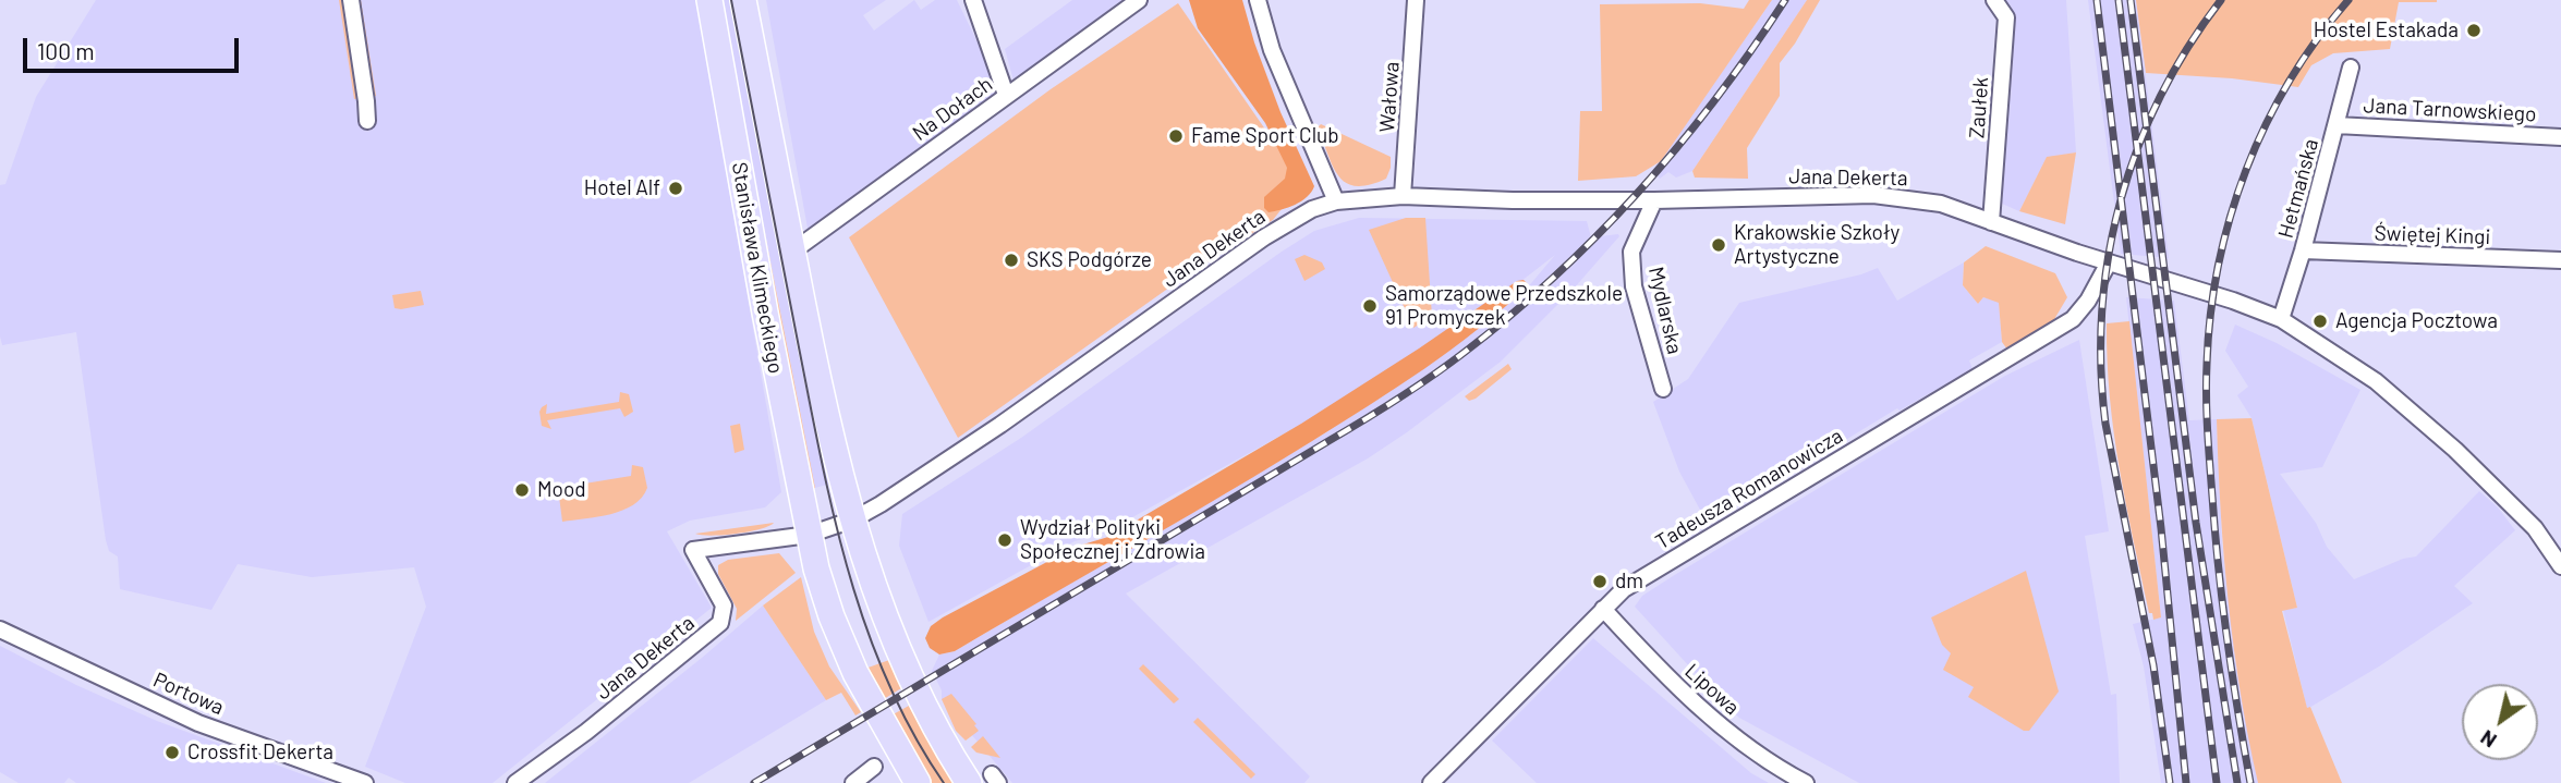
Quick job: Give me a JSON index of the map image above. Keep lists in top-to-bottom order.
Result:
{
  "streets": {
    "main road": ["Stanisława Klimeckiego"],
    "street": [
      "Wałowa",
      "Zaułek",
      "Na Dołach",
      "Jana Tarnowskiego",
      "Jana Dekerta",
      "Hetmańska",
      "Świętej Kingi",
      "Mydlarska",
      "Tadeusza Romanowicza",
      "Lipowa",
      "Portowa"
    ]
  },
  "crossings": [
    ["Wałowa", "Jana Dekerta"],
    ["Zaułek", "Jana Dekerta"],
    ["Na Dołach", "Stanisława Klimeckiego"],
    ["Jana Tarnowskiego", "Hetmańska"],
    ["Jana Dekerta", "Hetmańska"],
    ["Jana Dekerta", "Stanisława Klimeckiego"],
    ["Jana Dekerta", "Mydlarska"],
    ["Jana Dekerta", "Tadeusza Romanowicza"],
    ["Hetmańska", "Świętej Kingi"],
    ["Tadeusza Romanowicza", "Lipowa"]
  ],
  "places": [
    "Hostel Estakada",
    "Fame Sport Club",
    "Hotel Alf",
    "Krakowskie Szkoły Artystyczne",
    "SKS Podgórze",
    "Samorządowe Przedszkole 91 Promyczek",
    "Agencja Pocztowa",
    "Mood",
    "Wydział Polityki Społecznej i Zdrowia",
    "dm",
    "Crossfit Dekerta"
  ],
  "scale_bar": "100 m",
  "north": "bottom left"
}
